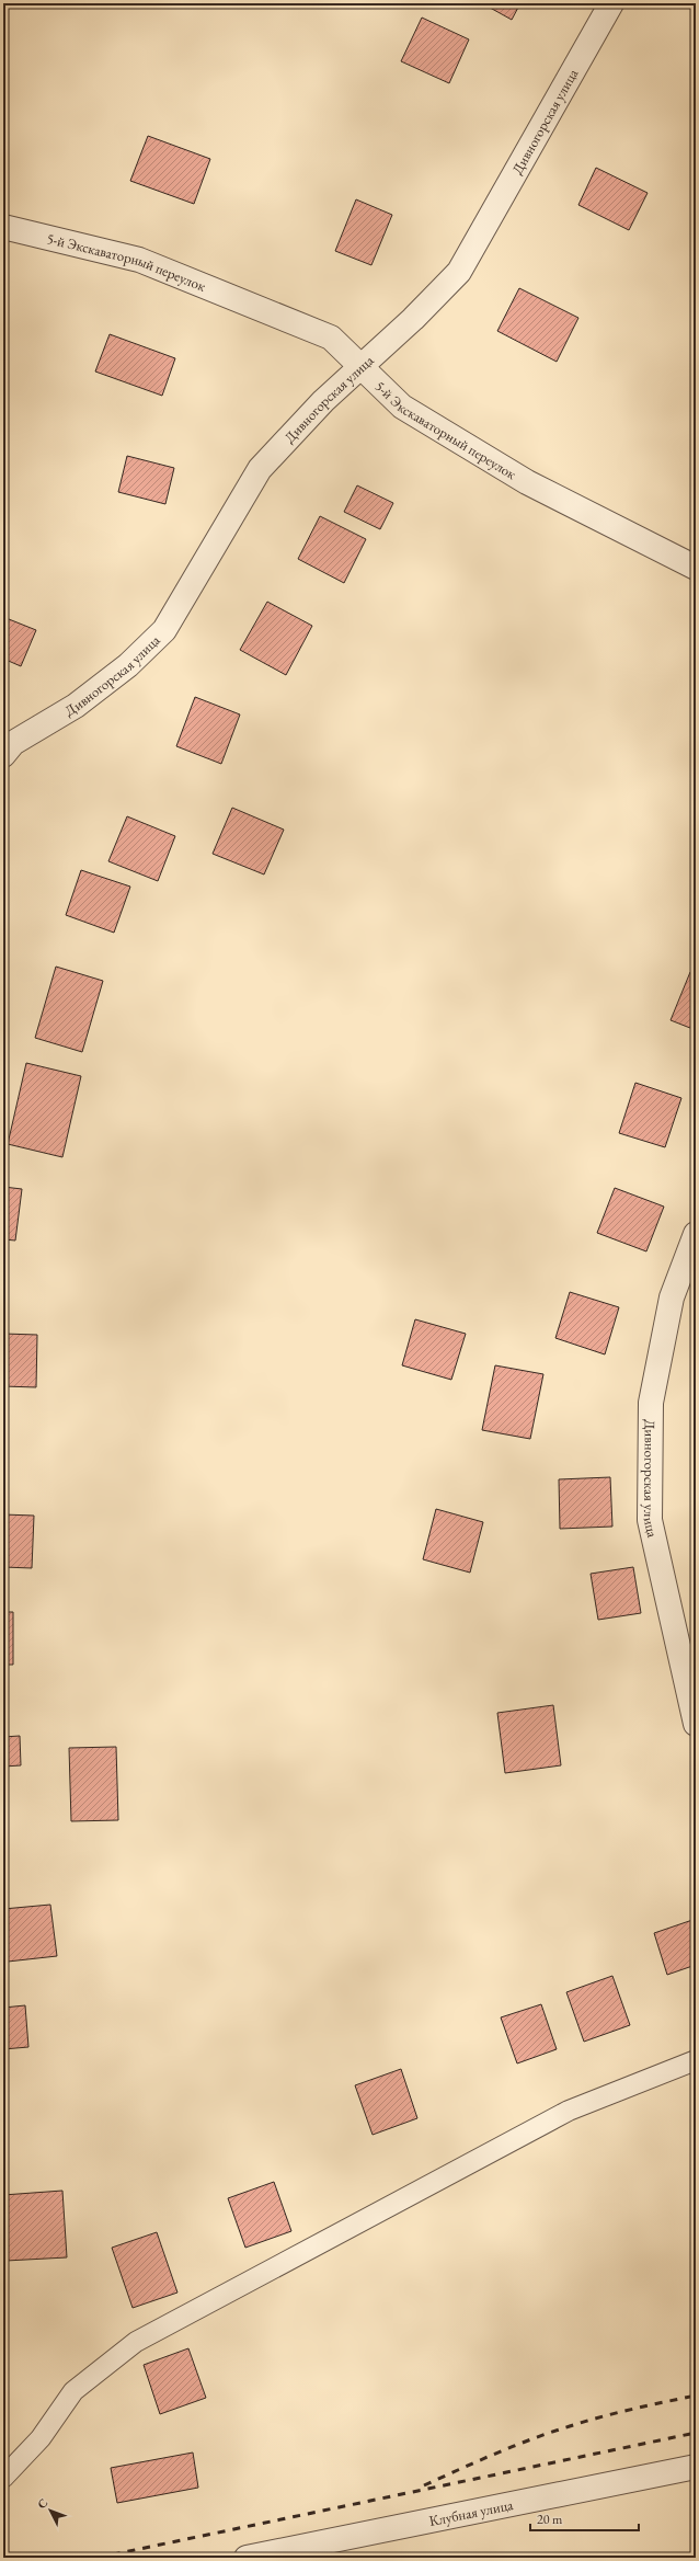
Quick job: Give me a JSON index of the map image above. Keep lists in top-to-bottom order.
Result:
{
  "streets": {
    "street": ["Дивногорская улица", "5-й Экскаваторный переулок", "Клубная улица"]
  },
  "crossings": [
    ["Дивногорская улица", "5-й Экскаваторный переулок"]
  ],
  "scale_bar": "20 m",
  "north": "top left"
}
